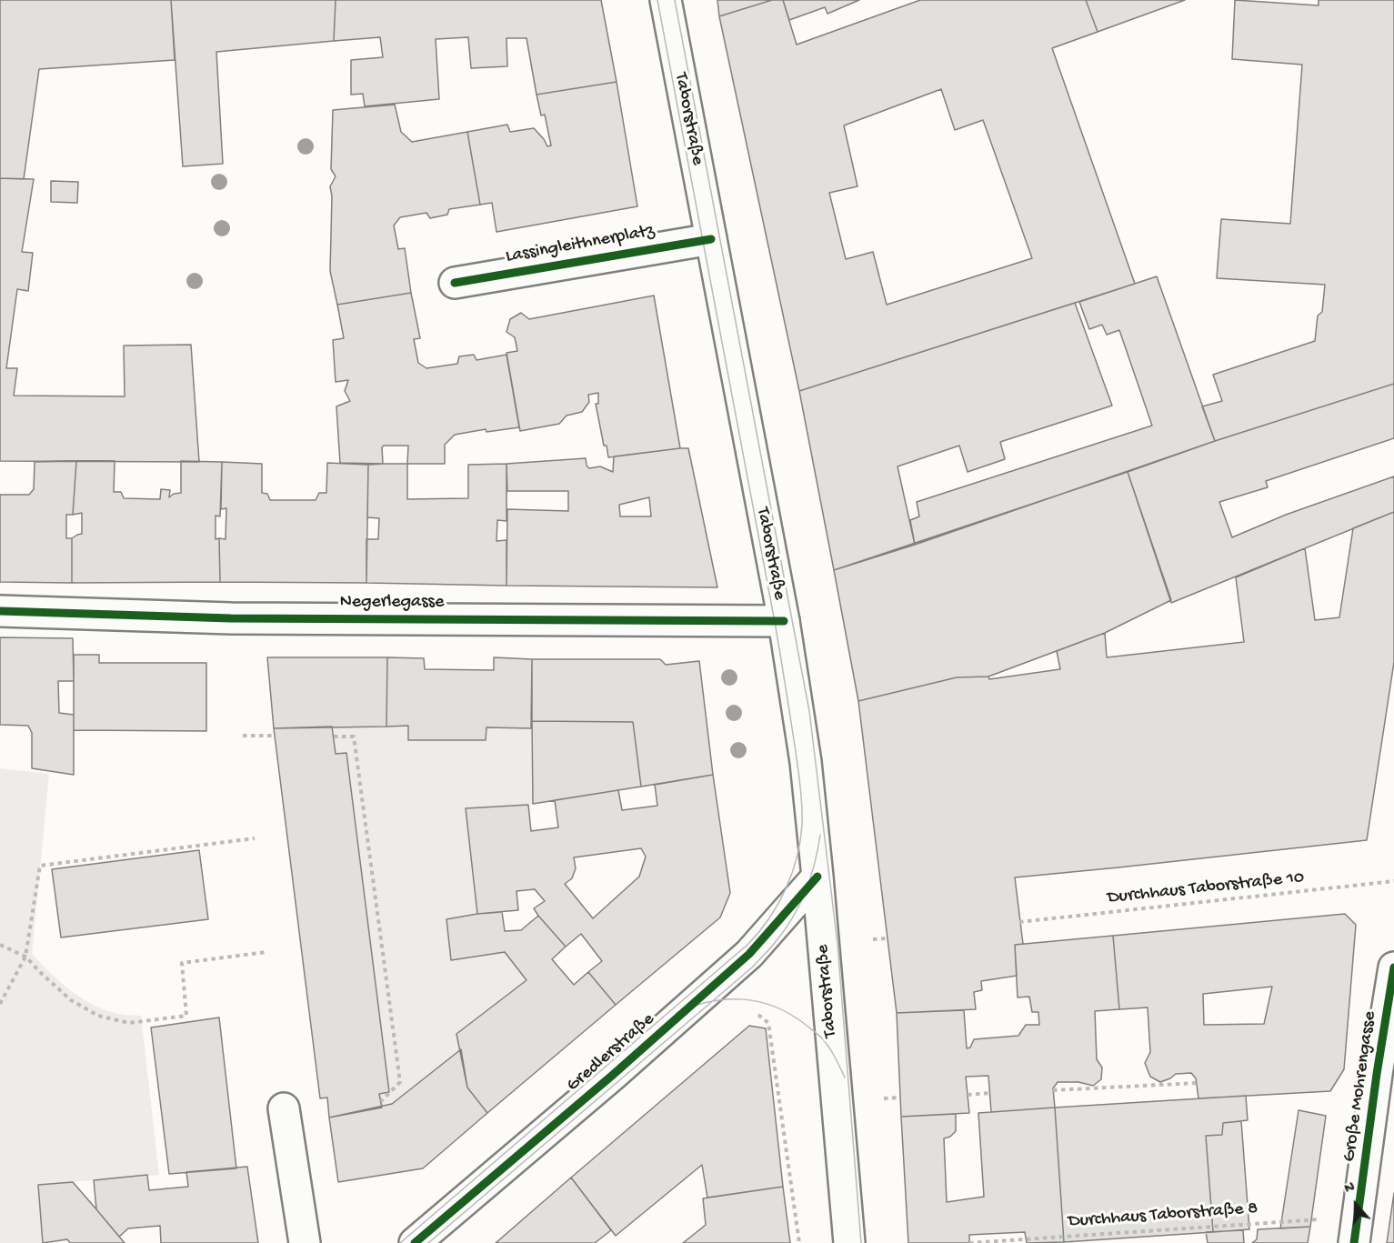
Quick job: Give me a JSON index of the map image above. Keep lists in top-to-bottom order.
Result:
{
  "streets": {
    "street": [
      "Taborstraße",
      "Lassingleithnerplatz",
      "Negerlegasse",
      "Gredlerstraße",
      "Große Mohrengasse"
    ],
    "path": ["Durchhaus Taborstraße 10", "Durchhaus Taborstraße 8"]
  },
  "crossings": [
    ["Taborstraße", "Lassingleithnerplatz"],
    ["Taborstraße", "Negerlegasse"],
    ["Taborstraße", "Gredlerstraße"],
    ["Große Mohrengasse", "Durchhaus Taborstraße 8"]
  ],
  "north": "top"
}
